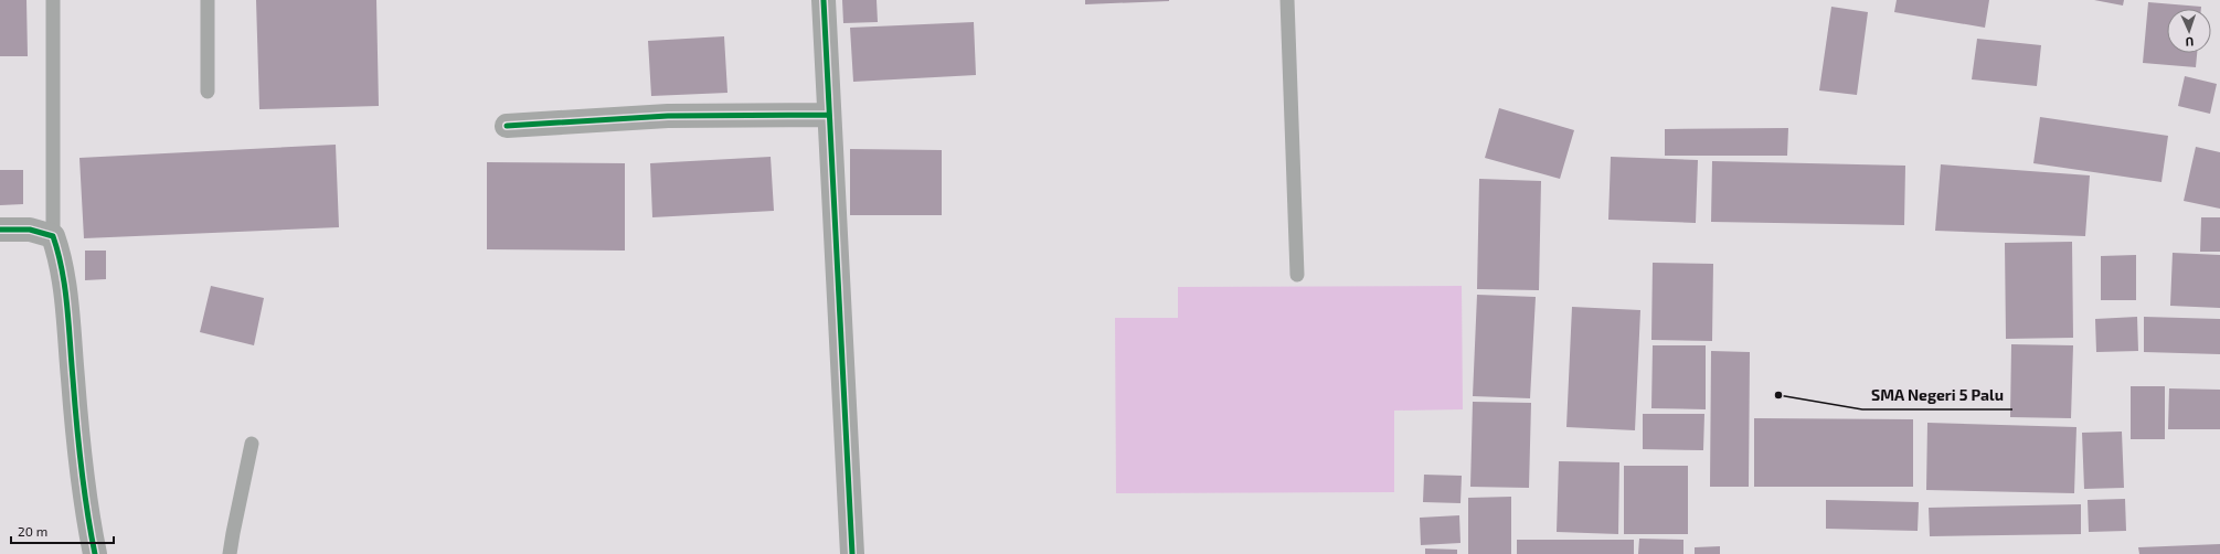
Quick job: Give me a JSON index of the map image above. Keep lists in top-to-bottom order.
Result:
{
  "places": ["SMA Negeri 5 Palu"],
  "scale_bar": "20 m",
  "north": "bottom"
}
